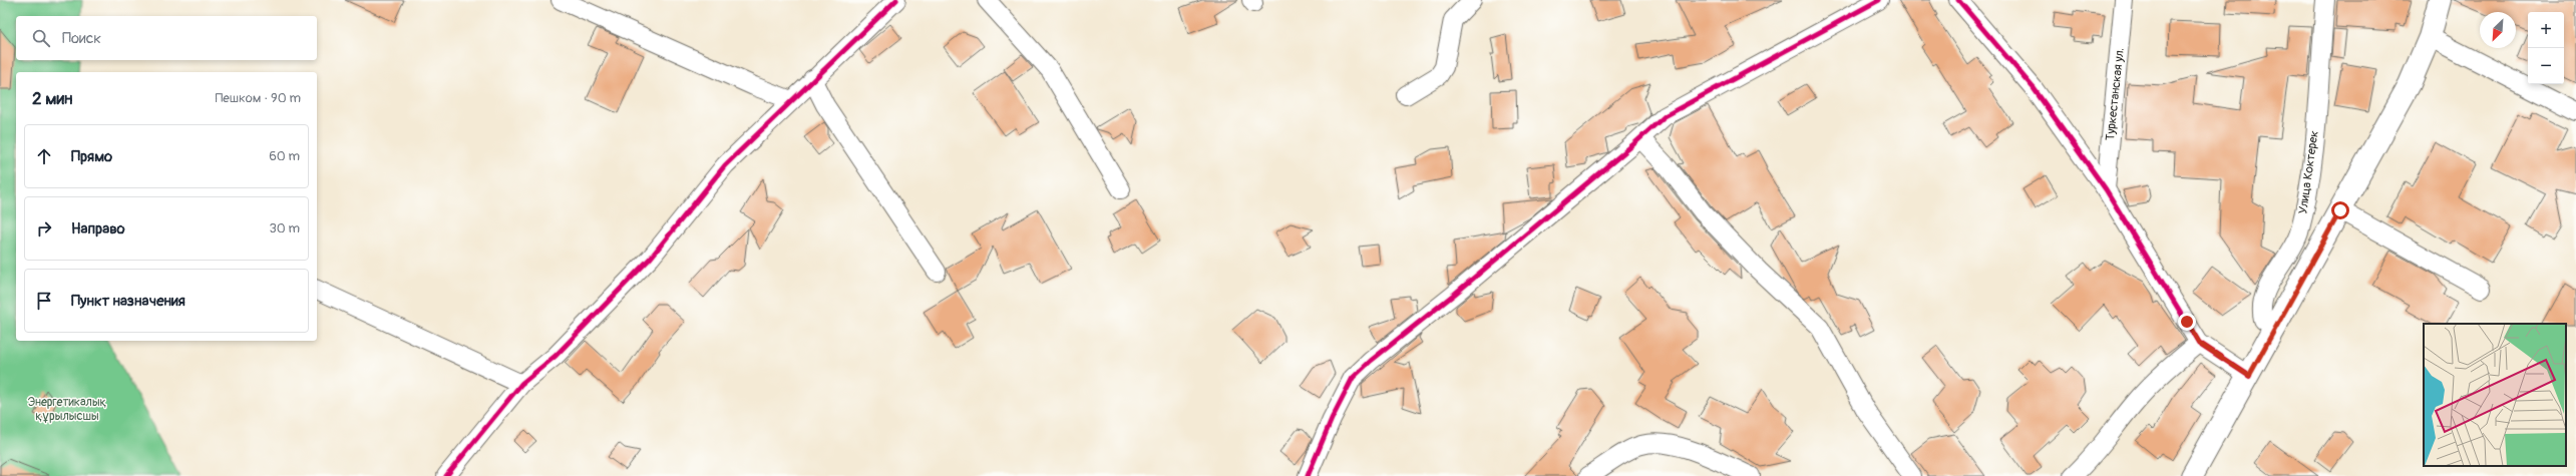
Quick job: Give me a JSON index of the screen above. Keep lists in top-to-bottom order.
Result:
{
  "streets": {
    "street": ["Туркестанская ул.", "Улица Коктерек"]
  },
  "parks": ["Энергетикалық құрылысшы"],
  "north": "bottom left",
  "page": {
    "map_buttons": ["+", "−"],
    "search": "Поиск",
    "heading": ["2 мин", "Пешком · 90 m"],
    "list": [
      ["Прямо", "60 m"],
      ["Направо", "30 m"],
      "Пункт назначения"
    ]
  }
}
